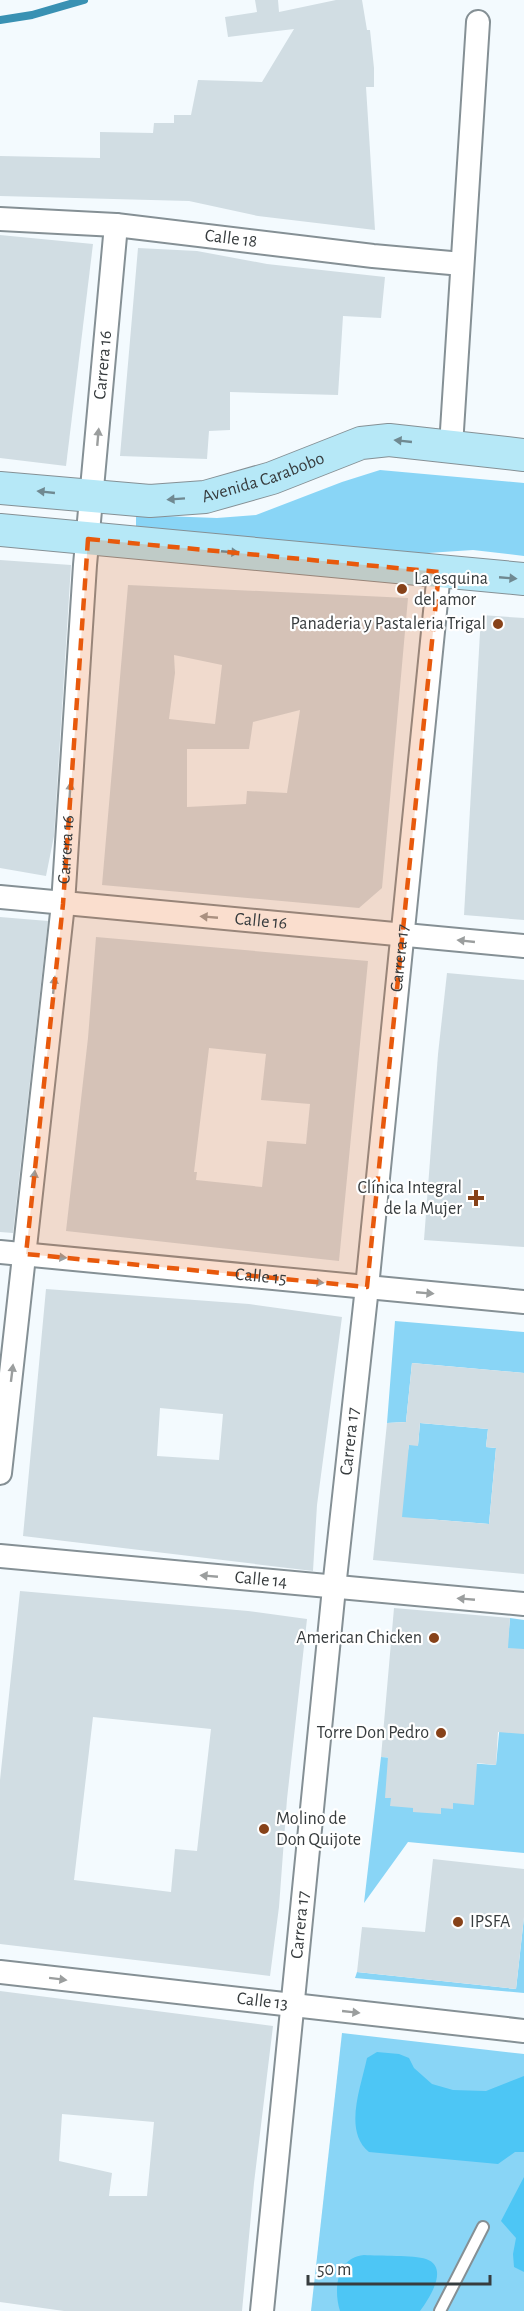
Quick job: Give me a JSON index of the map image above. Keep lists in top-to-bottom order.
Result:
{
  "streets": {
    "main road": ["Avenida Carabobo"],
    "street": [
      "Calle 18",
      "Carrera 16",
      "Calle 16",
      "Carrera 17",
      "Calle 15",
      "Calle 14",
      "Calle 13"
    ]
  },
  "crossings": [
    ["Calle 18", "Carrera 16"],
    ["Carrera 16", "Avenida Carabobo"],
    ["Carrera 16", "Calle 16"],
    ["Carrera 16", "Calle 15"],
    ["Calle 16", "Carrera 17"],
    ["Carrera 17", "Calle 15"],
    ["Carrera 17", "Calle 14"],
    ["Carrera 17", "Calle 13"]
  ],
  "one_way": [
    "Carrera 16",
    "Calle 16",
    "Calle 15",
    "Calle 14",
    "Calle 13"
  ],
  "places": {
    "other": [
      "La esquina del amor",
      "Panaderia y Pastaleria Trigal",
      "American Chicken",
      "Torre Don Pedro",
      "Molino de Don Quijote",
      "IPSFA"
    ],
    "health": ["Clínica Integral de la Mujer"]
  },
  "scale_bar": "50 m"
}
